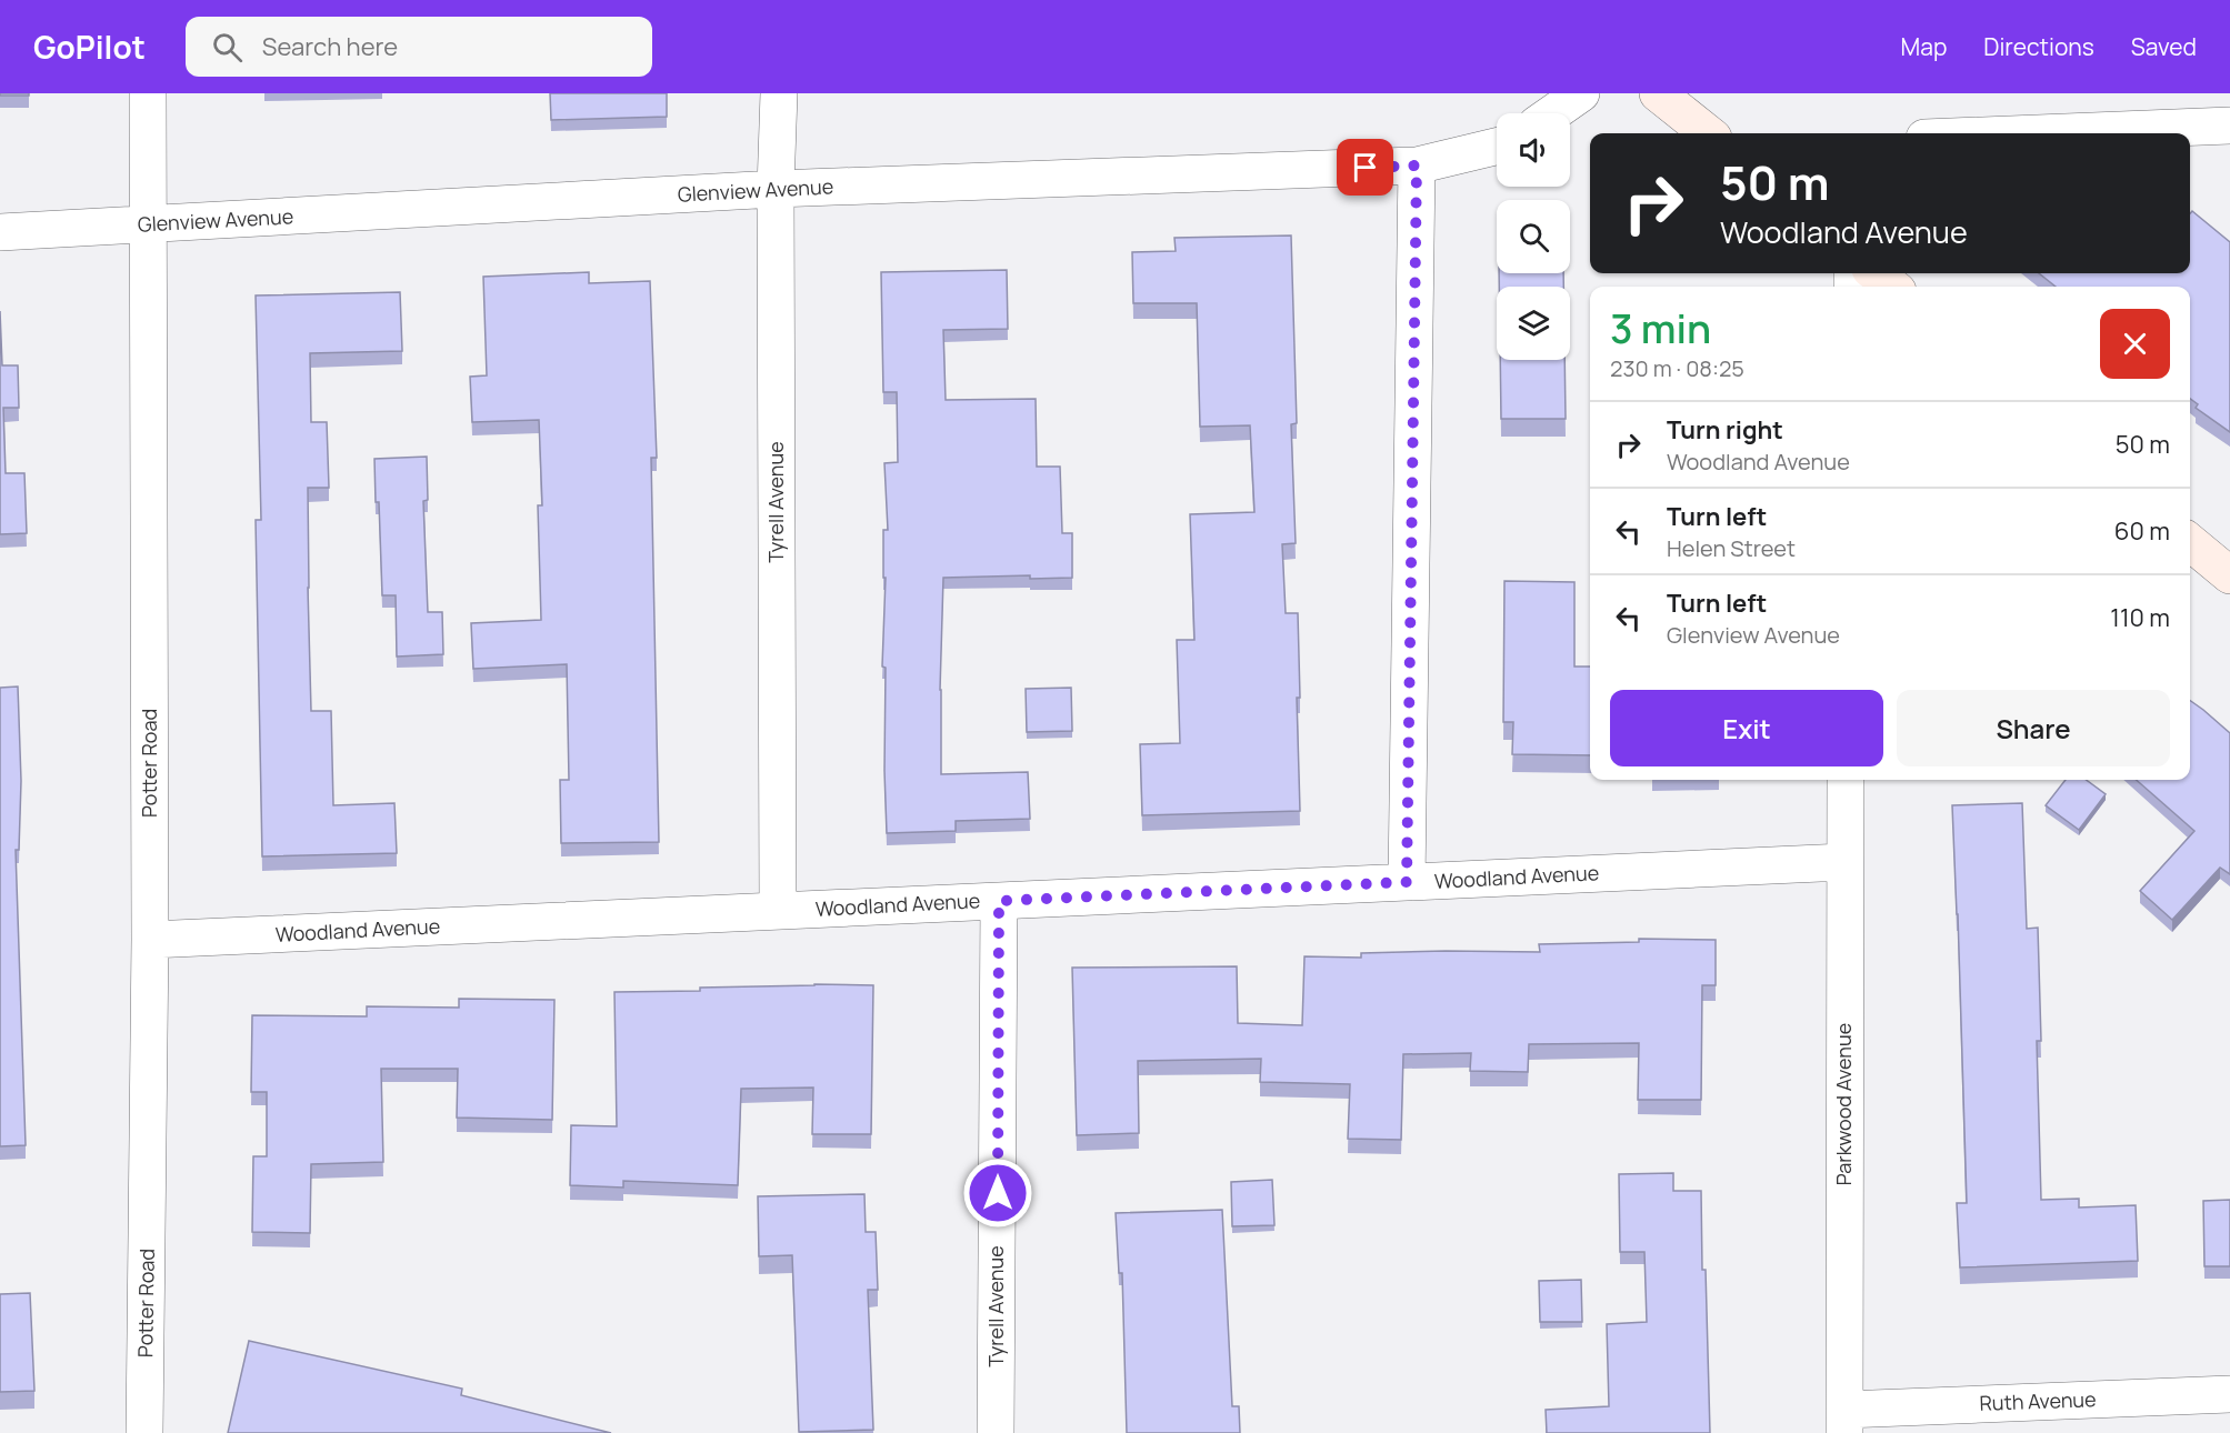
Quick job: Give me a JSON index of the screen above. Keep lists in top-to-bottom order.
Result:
{
  "streets": {
    "street": [
      "Glenview Avenue",
      "Tyrell Avenue",
      "Potter Road",
      "Woodland Avenue",
      "Parkwood Avenue",
      "Ruth Avenue"
    ]
  },
  "crossings": [
    ["Glenview Avenue", "Tyrell Avenue"],
    ["Glenview Avenue", "Potter Road"],
    ["Tyrell Avenue", "Woodland Avenue"],
    ["Potter Road", "Woodland Avenue"],
    ["Woodland Avenue", "Parkwood Avenue"],
    ["Parkwood Avenue", "Ruth Avenue"]
  ],
  "page": {
    "header": "GoPilot",
    "search": "Search here",
    "nav": ["Map", "Directions", "Saved"],
    "turn": ["50 m", "Woodland Avenue"],
    "heading": ["3 min", "230 m · 08:25"],
    "list": [
      {
        "name": "Turn right",
        "note": "Woodland Avenue",
        "value": "50 m"
      },
      {
        "name": "Turn left",
        "note": "Helen Street",
        "value": "60 m"
      },
      {
        "name": "Turn left",
        "note": "Glenview Avenue",
        "value": "110 m"
      }
    ],
    "buttons": ["Exit", "Share"]
  }
}
